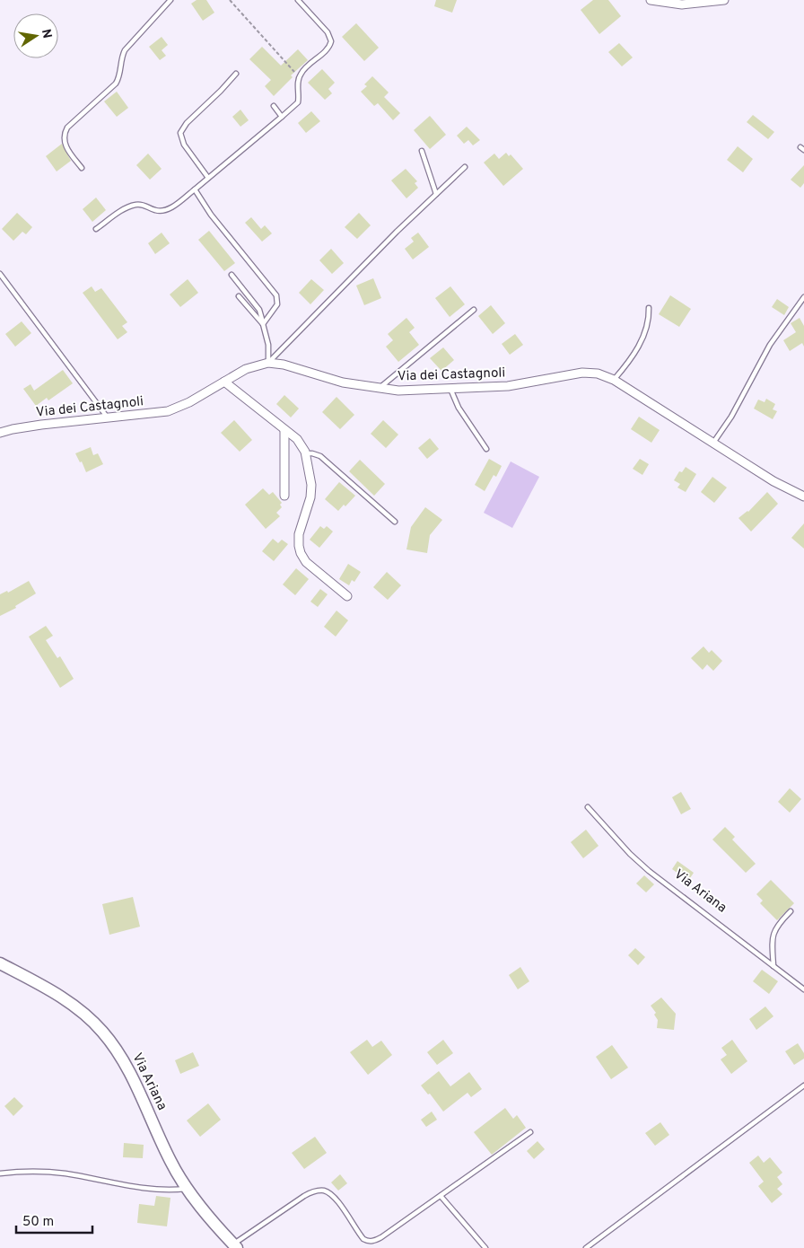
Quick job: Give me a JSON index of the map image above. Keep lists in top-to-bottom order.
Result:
{
  "streets": {
    "main road": ["Via Ariana"],
    "street": ["Via dei Castagnoli"]
  },
  "scale_bar": "50 m",
  "north": "right"
}
